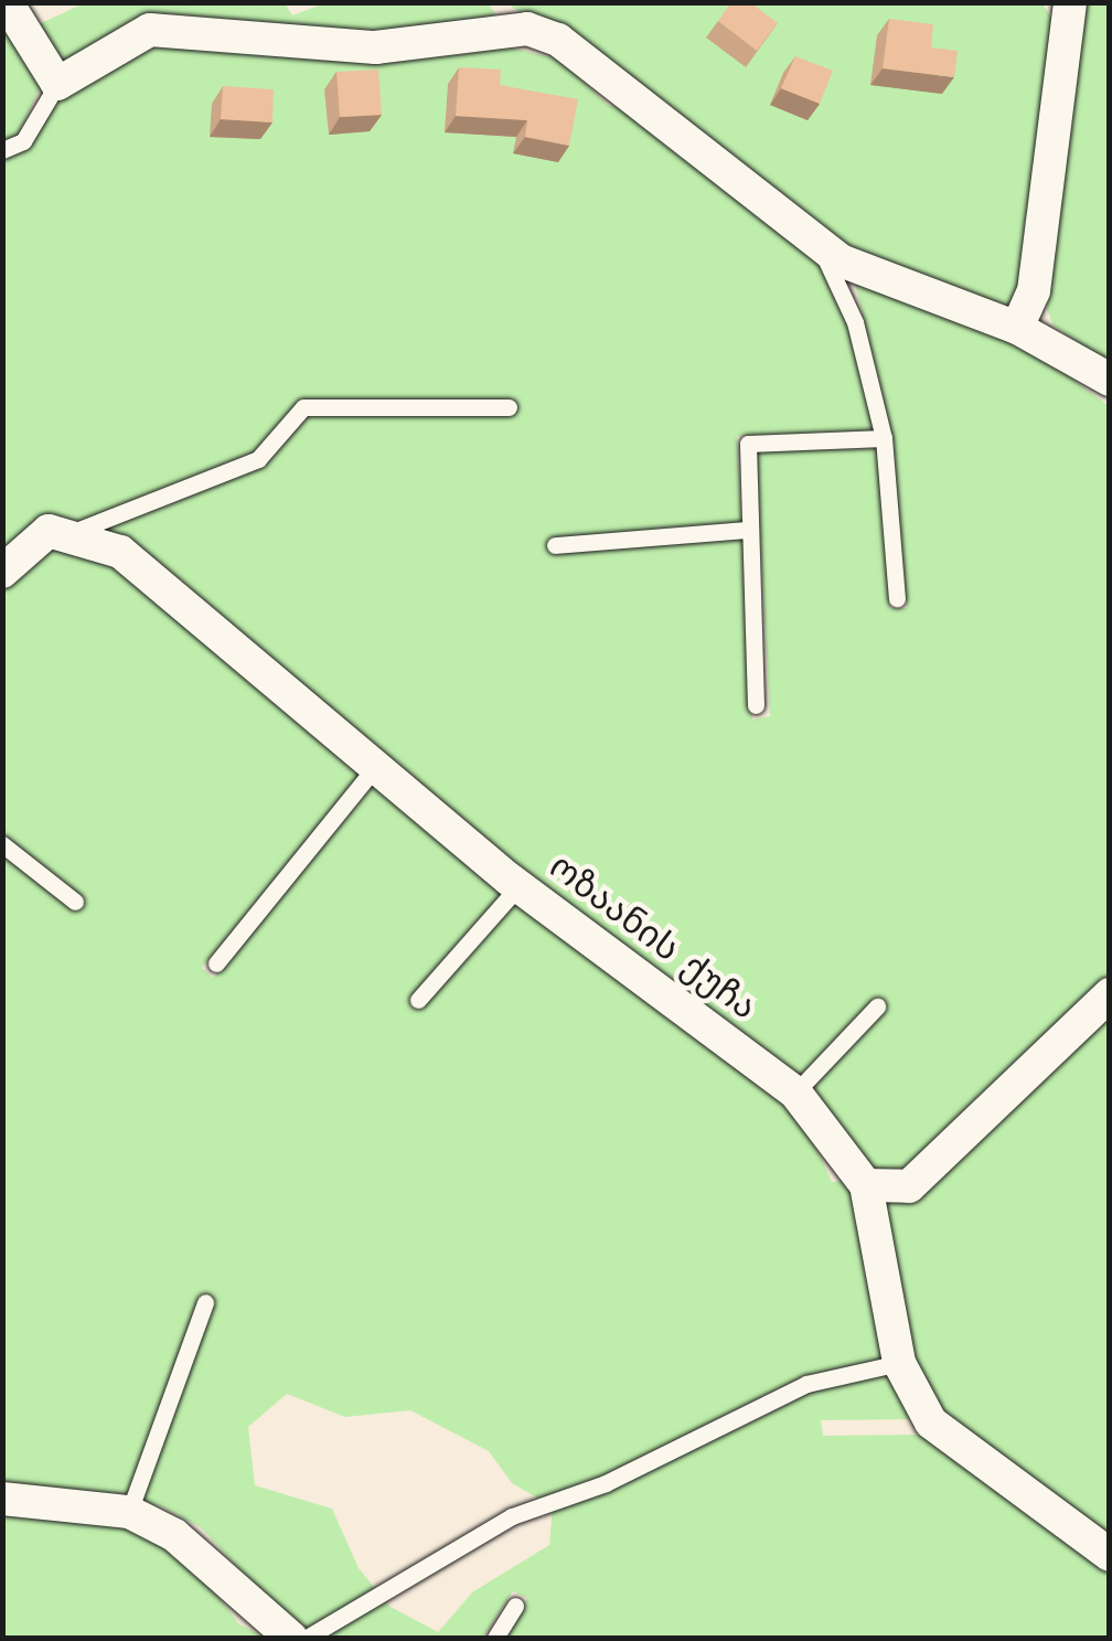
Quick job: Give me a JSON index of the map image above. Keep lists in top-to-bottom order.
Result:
{
  "streets": {
    "street": ["ოზაანის ქუჩა"]
  }
}
